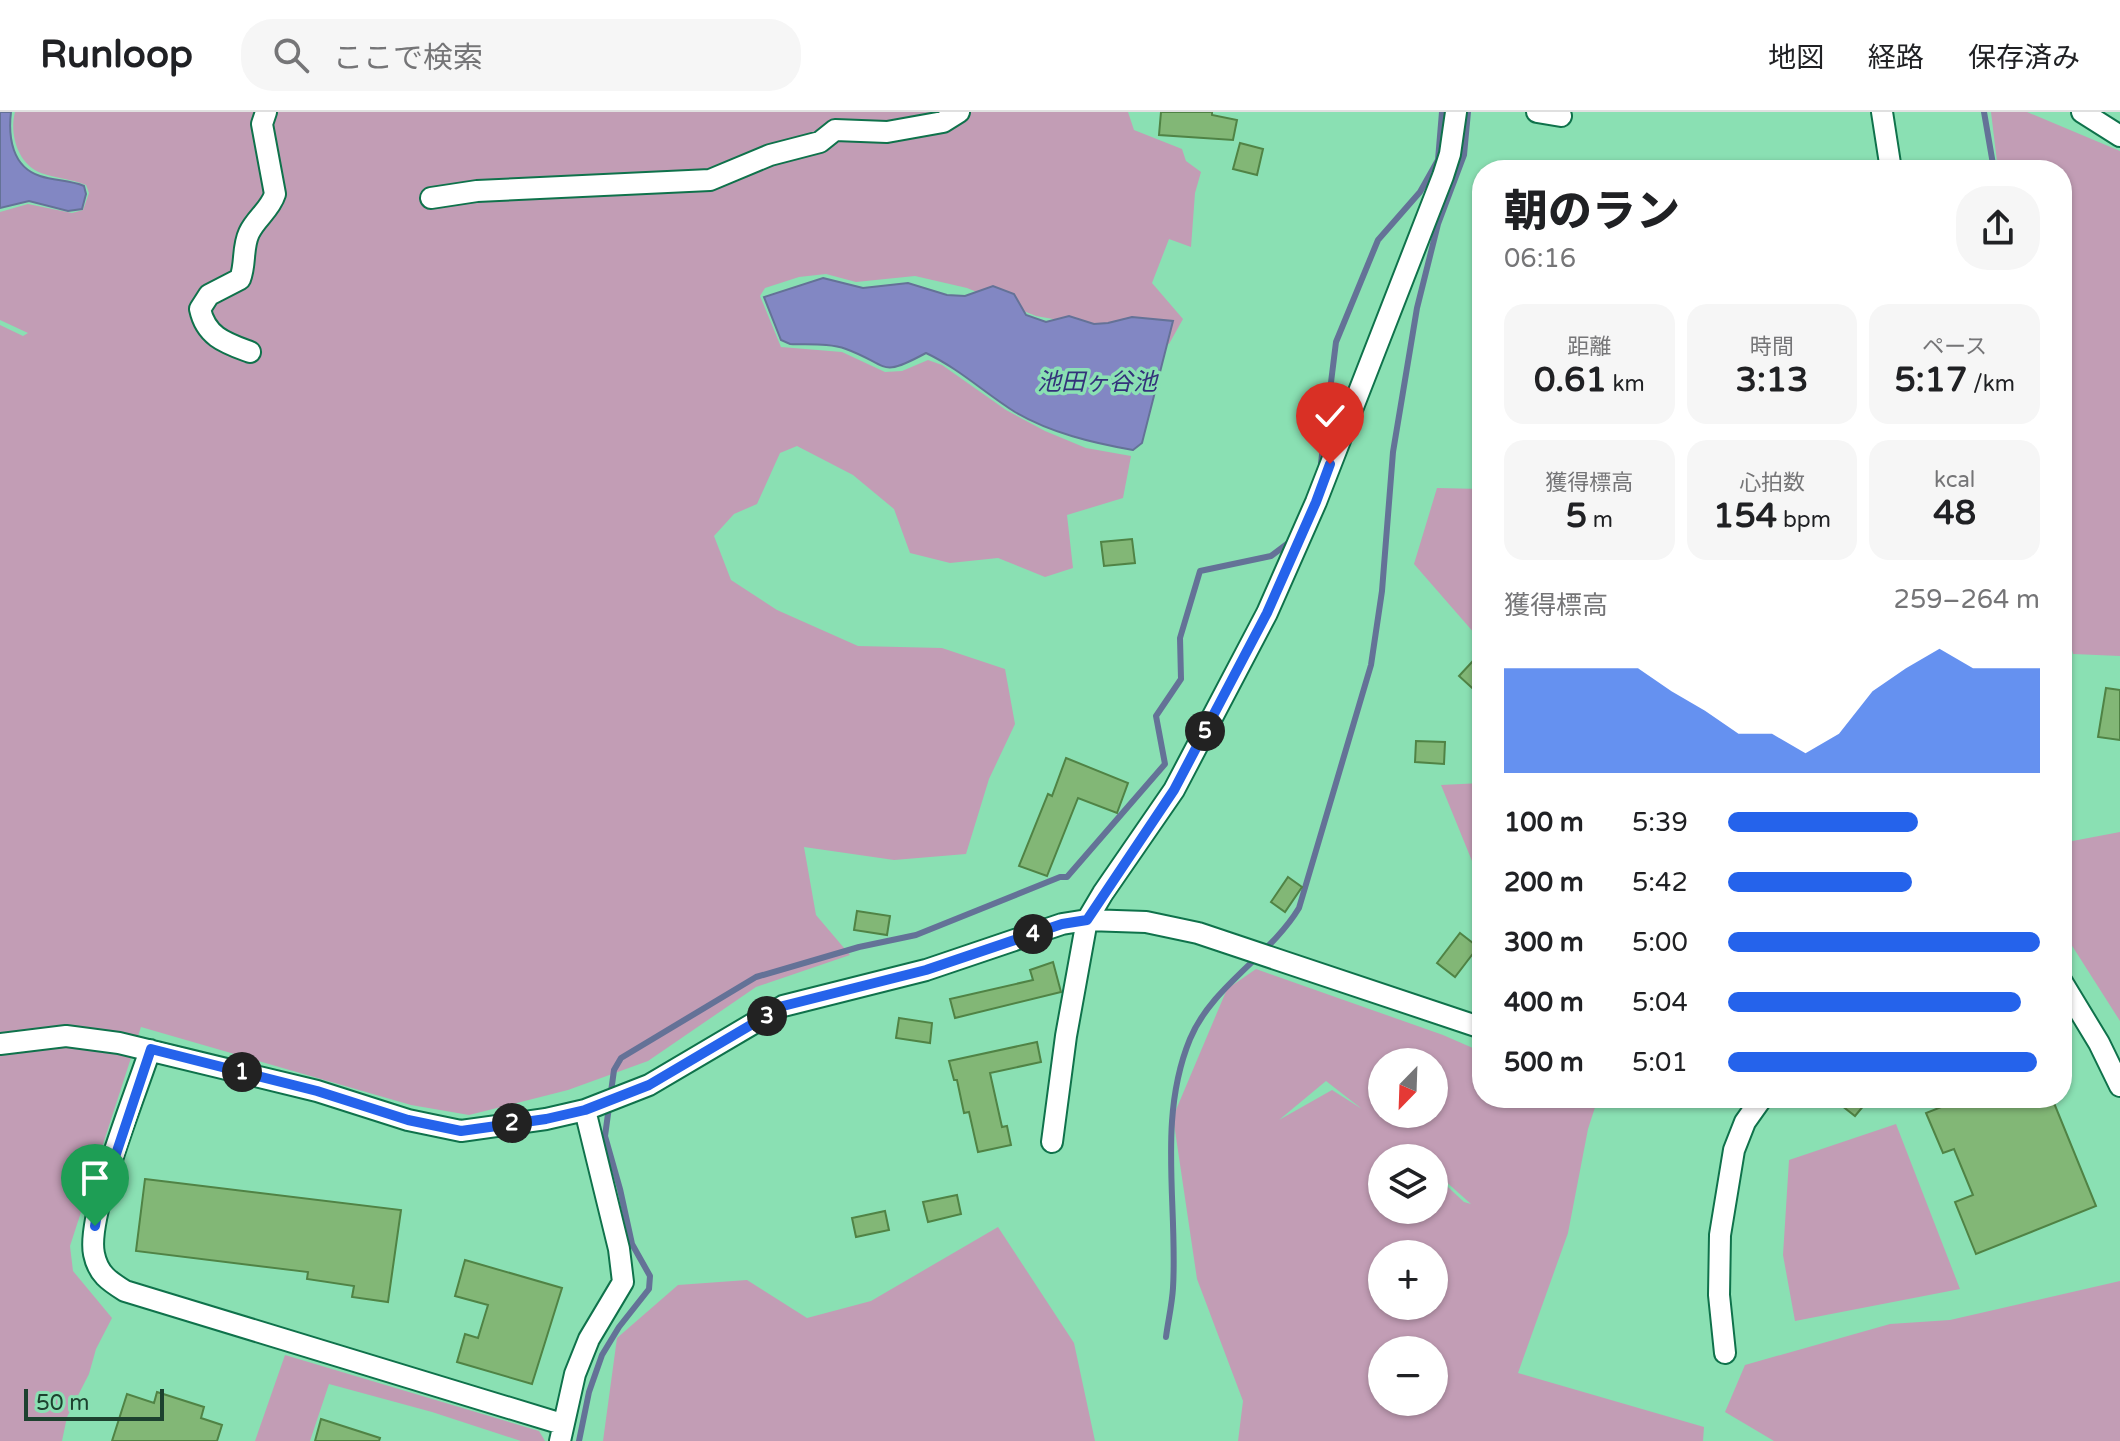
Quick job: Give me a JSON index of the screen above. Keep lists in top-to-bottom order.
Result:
{
  "water": ["池田ヶ谷池"],
  "scale_bar": "50 m",
  "north": "bottom left",
  "page": {
    "header": "Runloop",
    "search": "ここで検索",
    "nav": ["地図", "経路", "保存済み"],
    "heading": ["朝のラン", "06:16"],
    "stats": [
      ["距離", "0.61 km"],
      ["時間", "3:13"],
      ["ペース", "5:17 /km"],
      ["獲得標高", "5 m"],
      ["心拍数", "154 bpm"],
      ["kcal", "48"]
    ],
    "chart": ["獲得標高", "259–264 m"],
    "pins": [
      "5",
      "4",
      "3",
      "1",
      "2"
    ],
    "list": [
      {
        "name": "100 m",
        "note": "5:39"
      },
      {
        "name": "200 m",
        "note": "5:42"
      },
      {
        "name": "300 m",
        "note": "5:00"
      },
      {
        "name": "400 m",
        "note": "5:04"
      },
      {
        "name": "500 m",
        "note": "5:01"
      }
    ],
    "map_buttons": ["+", "−"],
    "scale": "50 m"
  }
}
